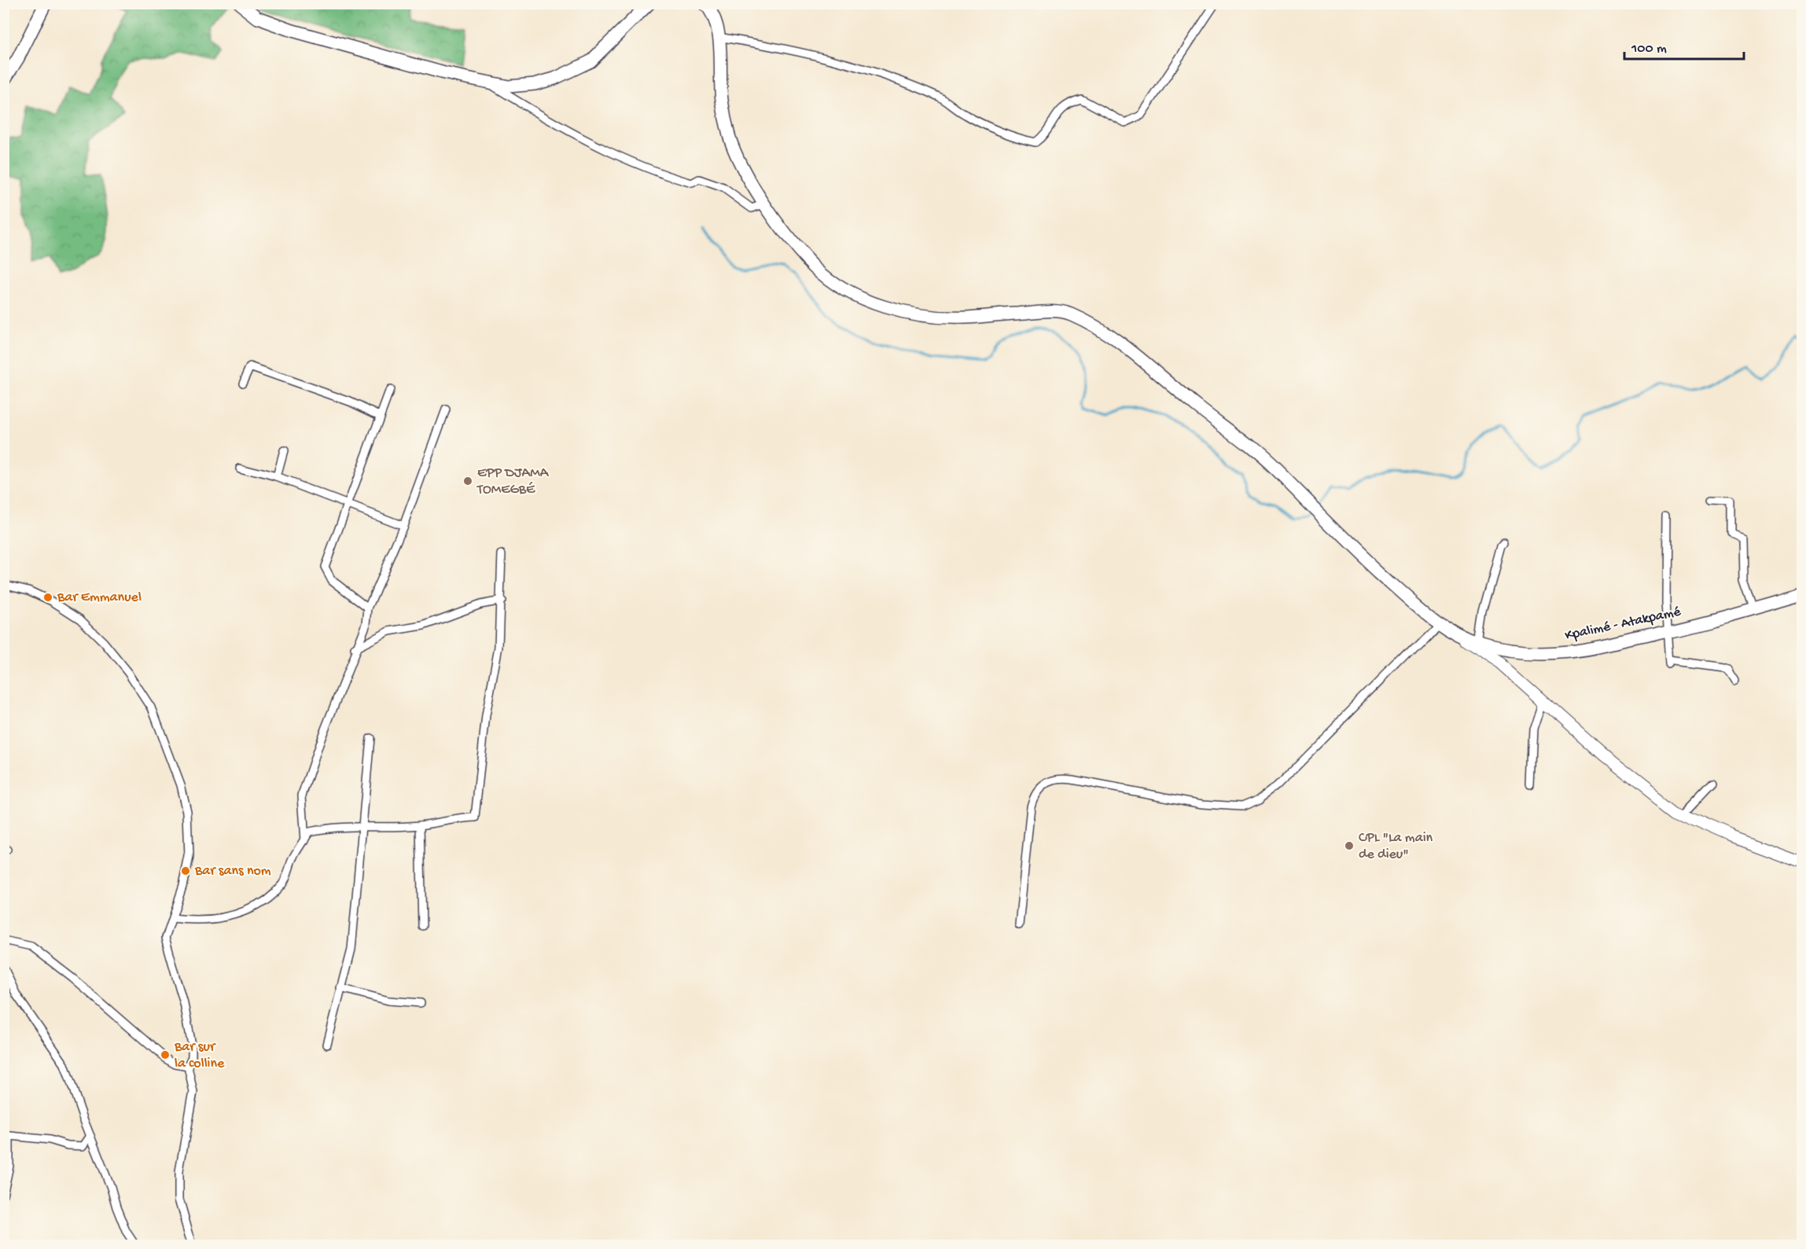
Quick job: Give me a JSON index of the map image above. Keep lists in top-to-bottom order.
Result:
{
  "streets": {
    "main road": ["Kpalimé - Atakpamé"]
  },
  "places": [
    "EPP DJAMA TOMEGBÉ",
    "Bar Emmanuel",
    "CPL \"La main de dieu\"",
    "Bar sans nom",
    "Bar sur la colline"
  ],
  "scale_bar": "100 m"
}
